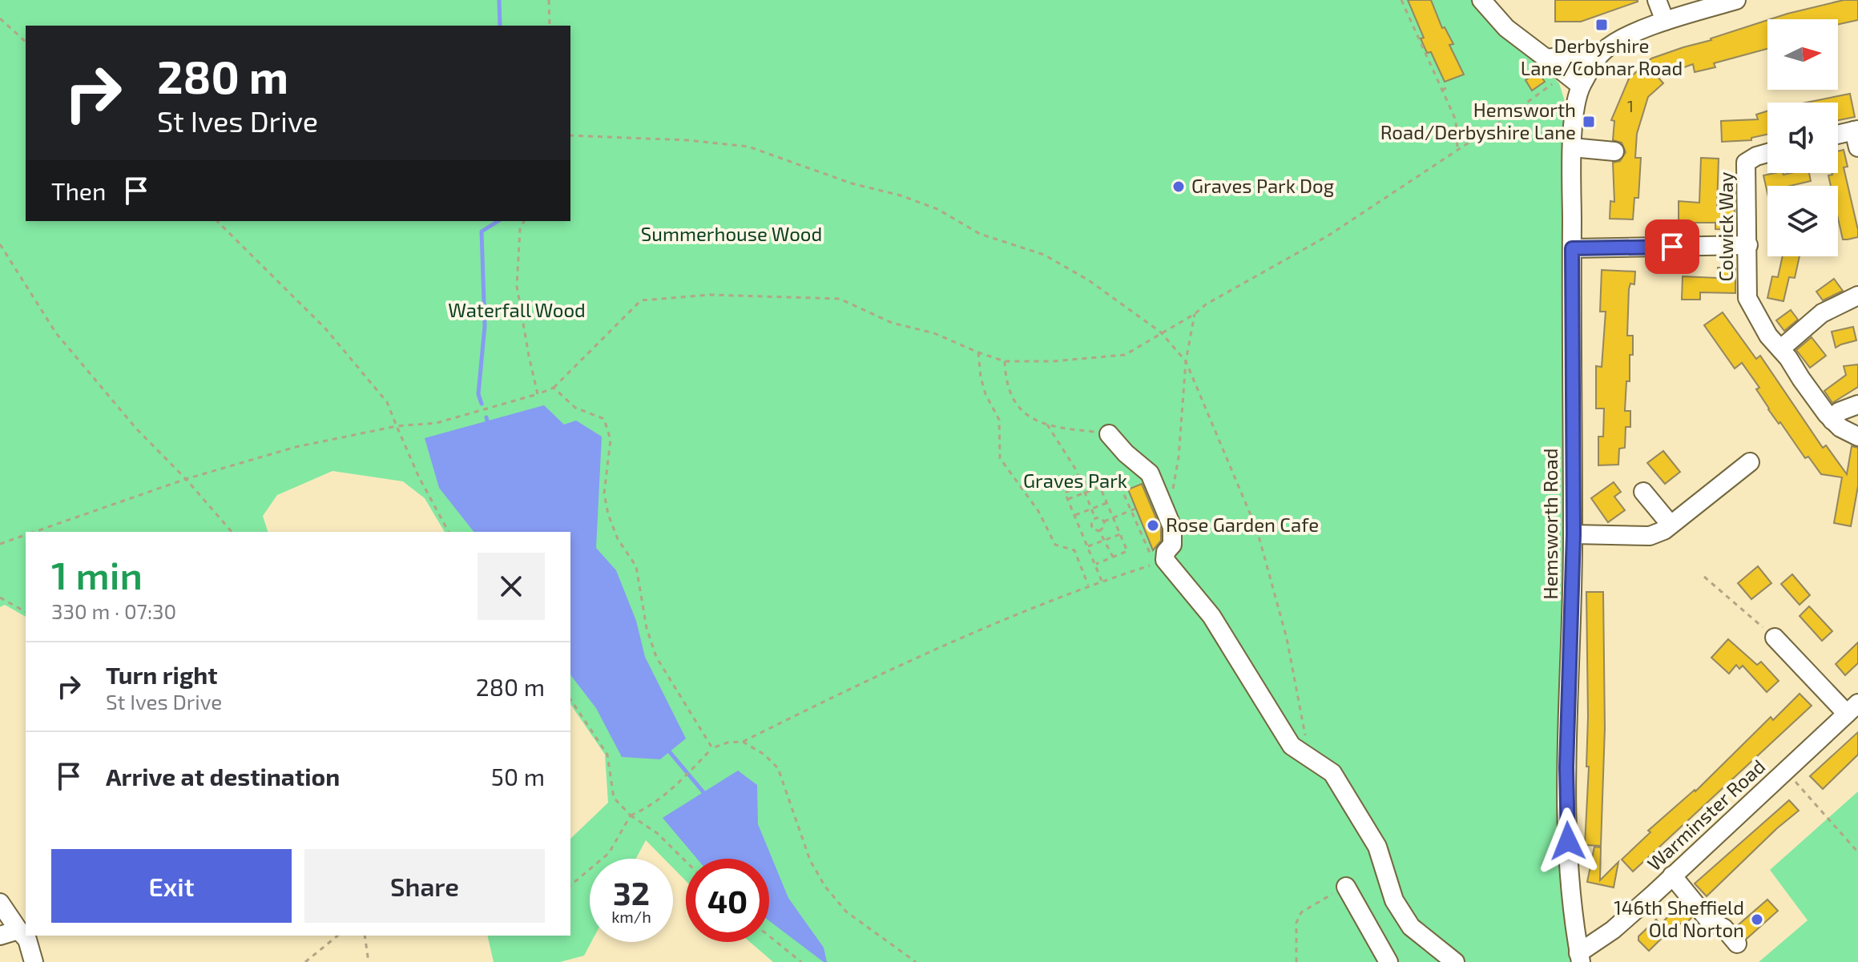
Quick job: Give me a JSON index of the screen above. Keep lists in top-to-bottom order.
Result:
{
  "streets": {
    "street": ["Colwick Way", "Hemsworth Road", "Warminster Road"]
  },
  "crossings": [
    ["Hemsworth Road", "Warminster Road"]
  ],
  "parks": ["Summerhouse Wood", "Waterfall Wood", "Graves Park"],
  "places": {
    "transit": ["Derbyshire Lane/Cobnar Road", "Hemsworth Road/Derbyshire Lane"],
    "other": ["Graves Park Dog", "Rose Garden Cafe", "146th Sheffield Old Norton"]
  },
  "house_numbers": ["1"],
  "north": "right",
  "page": {
    "turn": ["280 m", "St Ives Drive"],
    "then": "Then",
    "heading": ["1 min", "330 m · 07:30"],
    "list": [
      {
        "name": "Turn right",
        "note": "St Ives Drive",
        "value": "280 m"
      },
      {
        "name": "Arrive at destination",
        "value": "50 m"
      }
    ],
    "buttons": ["Exit", "Share"],
    "speed": "32 km/h",
    "limit": "40"
  }
}
